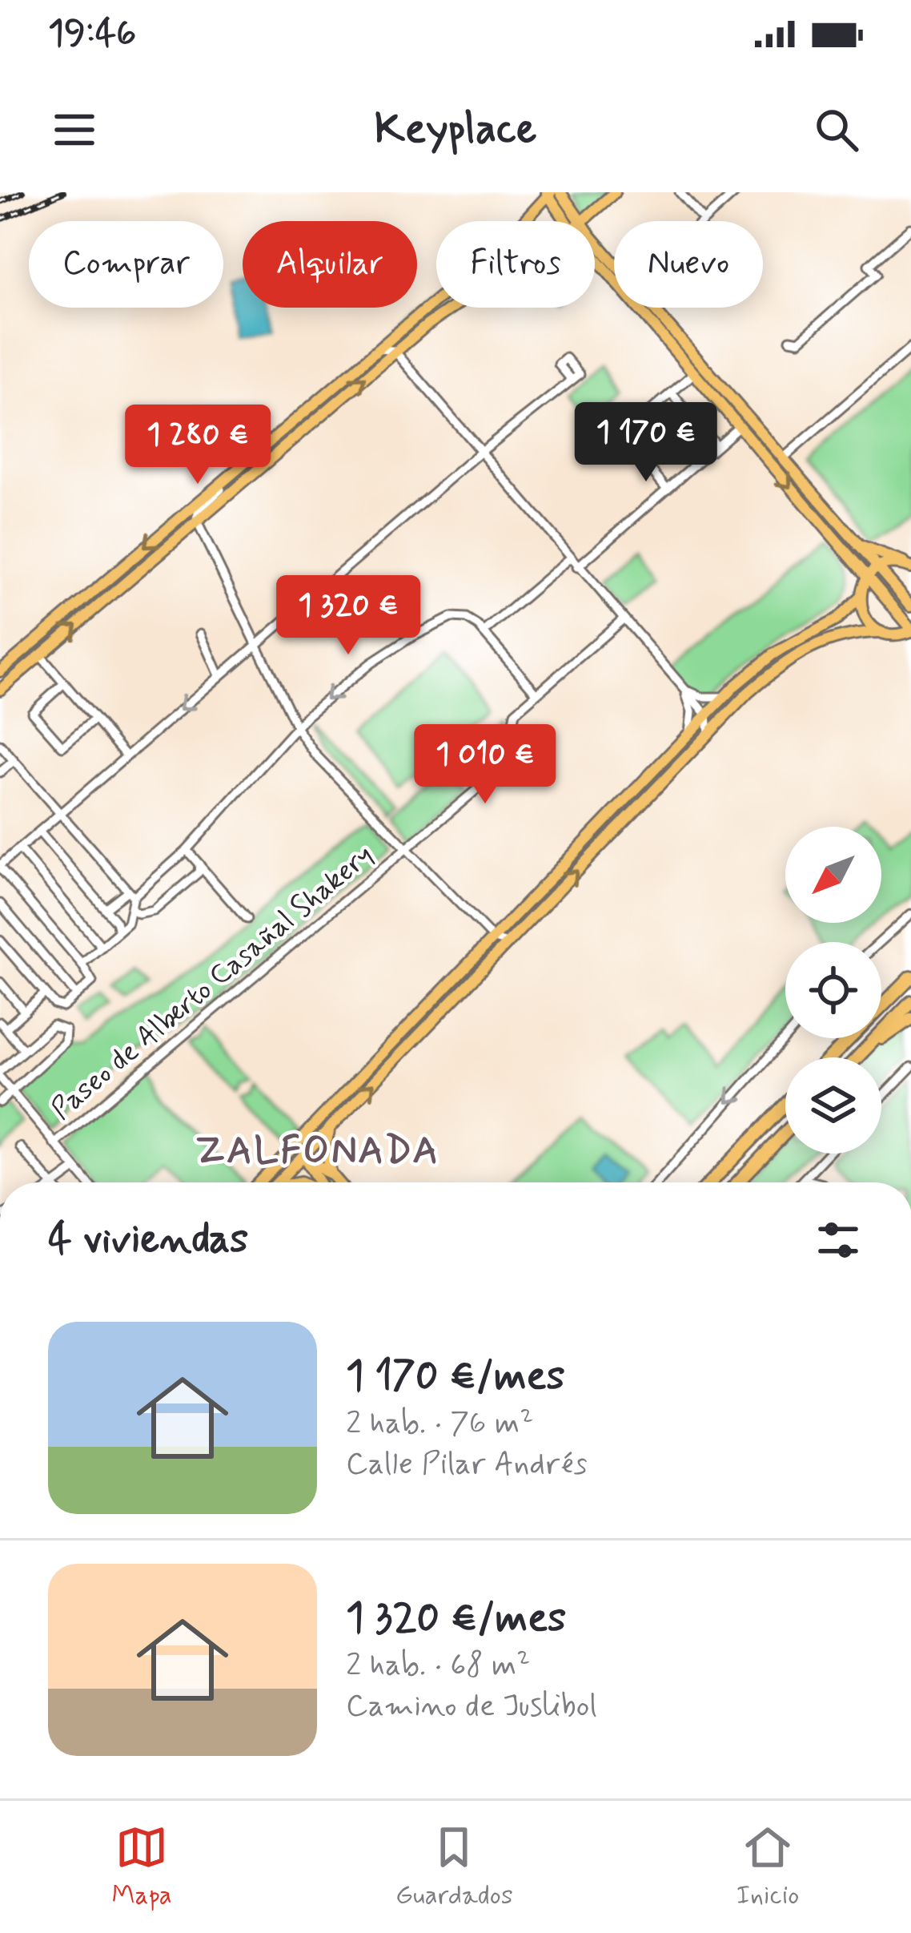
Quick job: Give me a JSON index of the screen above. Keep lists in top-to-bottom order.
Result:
{
  "streets": {
    "street": ["Paseo de Alberto Casañal Shakery"]
  },
  "districts": ["ZALFONADA"],
  "north": "bottom left",
  "page": {
    "status": "19:46",
    "header": "Keyplace",
    "chip": [
      "Comprar",
      "Alquilar",
      "Filtros",
      "Nuevo"
    ],
    "price": [
      "1 170 €",
      "1 280 €",
      "1 320 €",
      "1 010 €"
    ],
    "heading": "4 viviendas",
    "list": [
      {
        "name": "1 170 €/mes",
        "note": "2 hab. · 76 m² · Calle Pilar Andrés"
      },
      {
        "name": "1 320 €/mes",
        "note": "2 hab. · 68 m² · Camino de Juslibol"
      }
    ],
    "tabs": ["Mapa", "Guardados", "Inicio"]
  }
}
